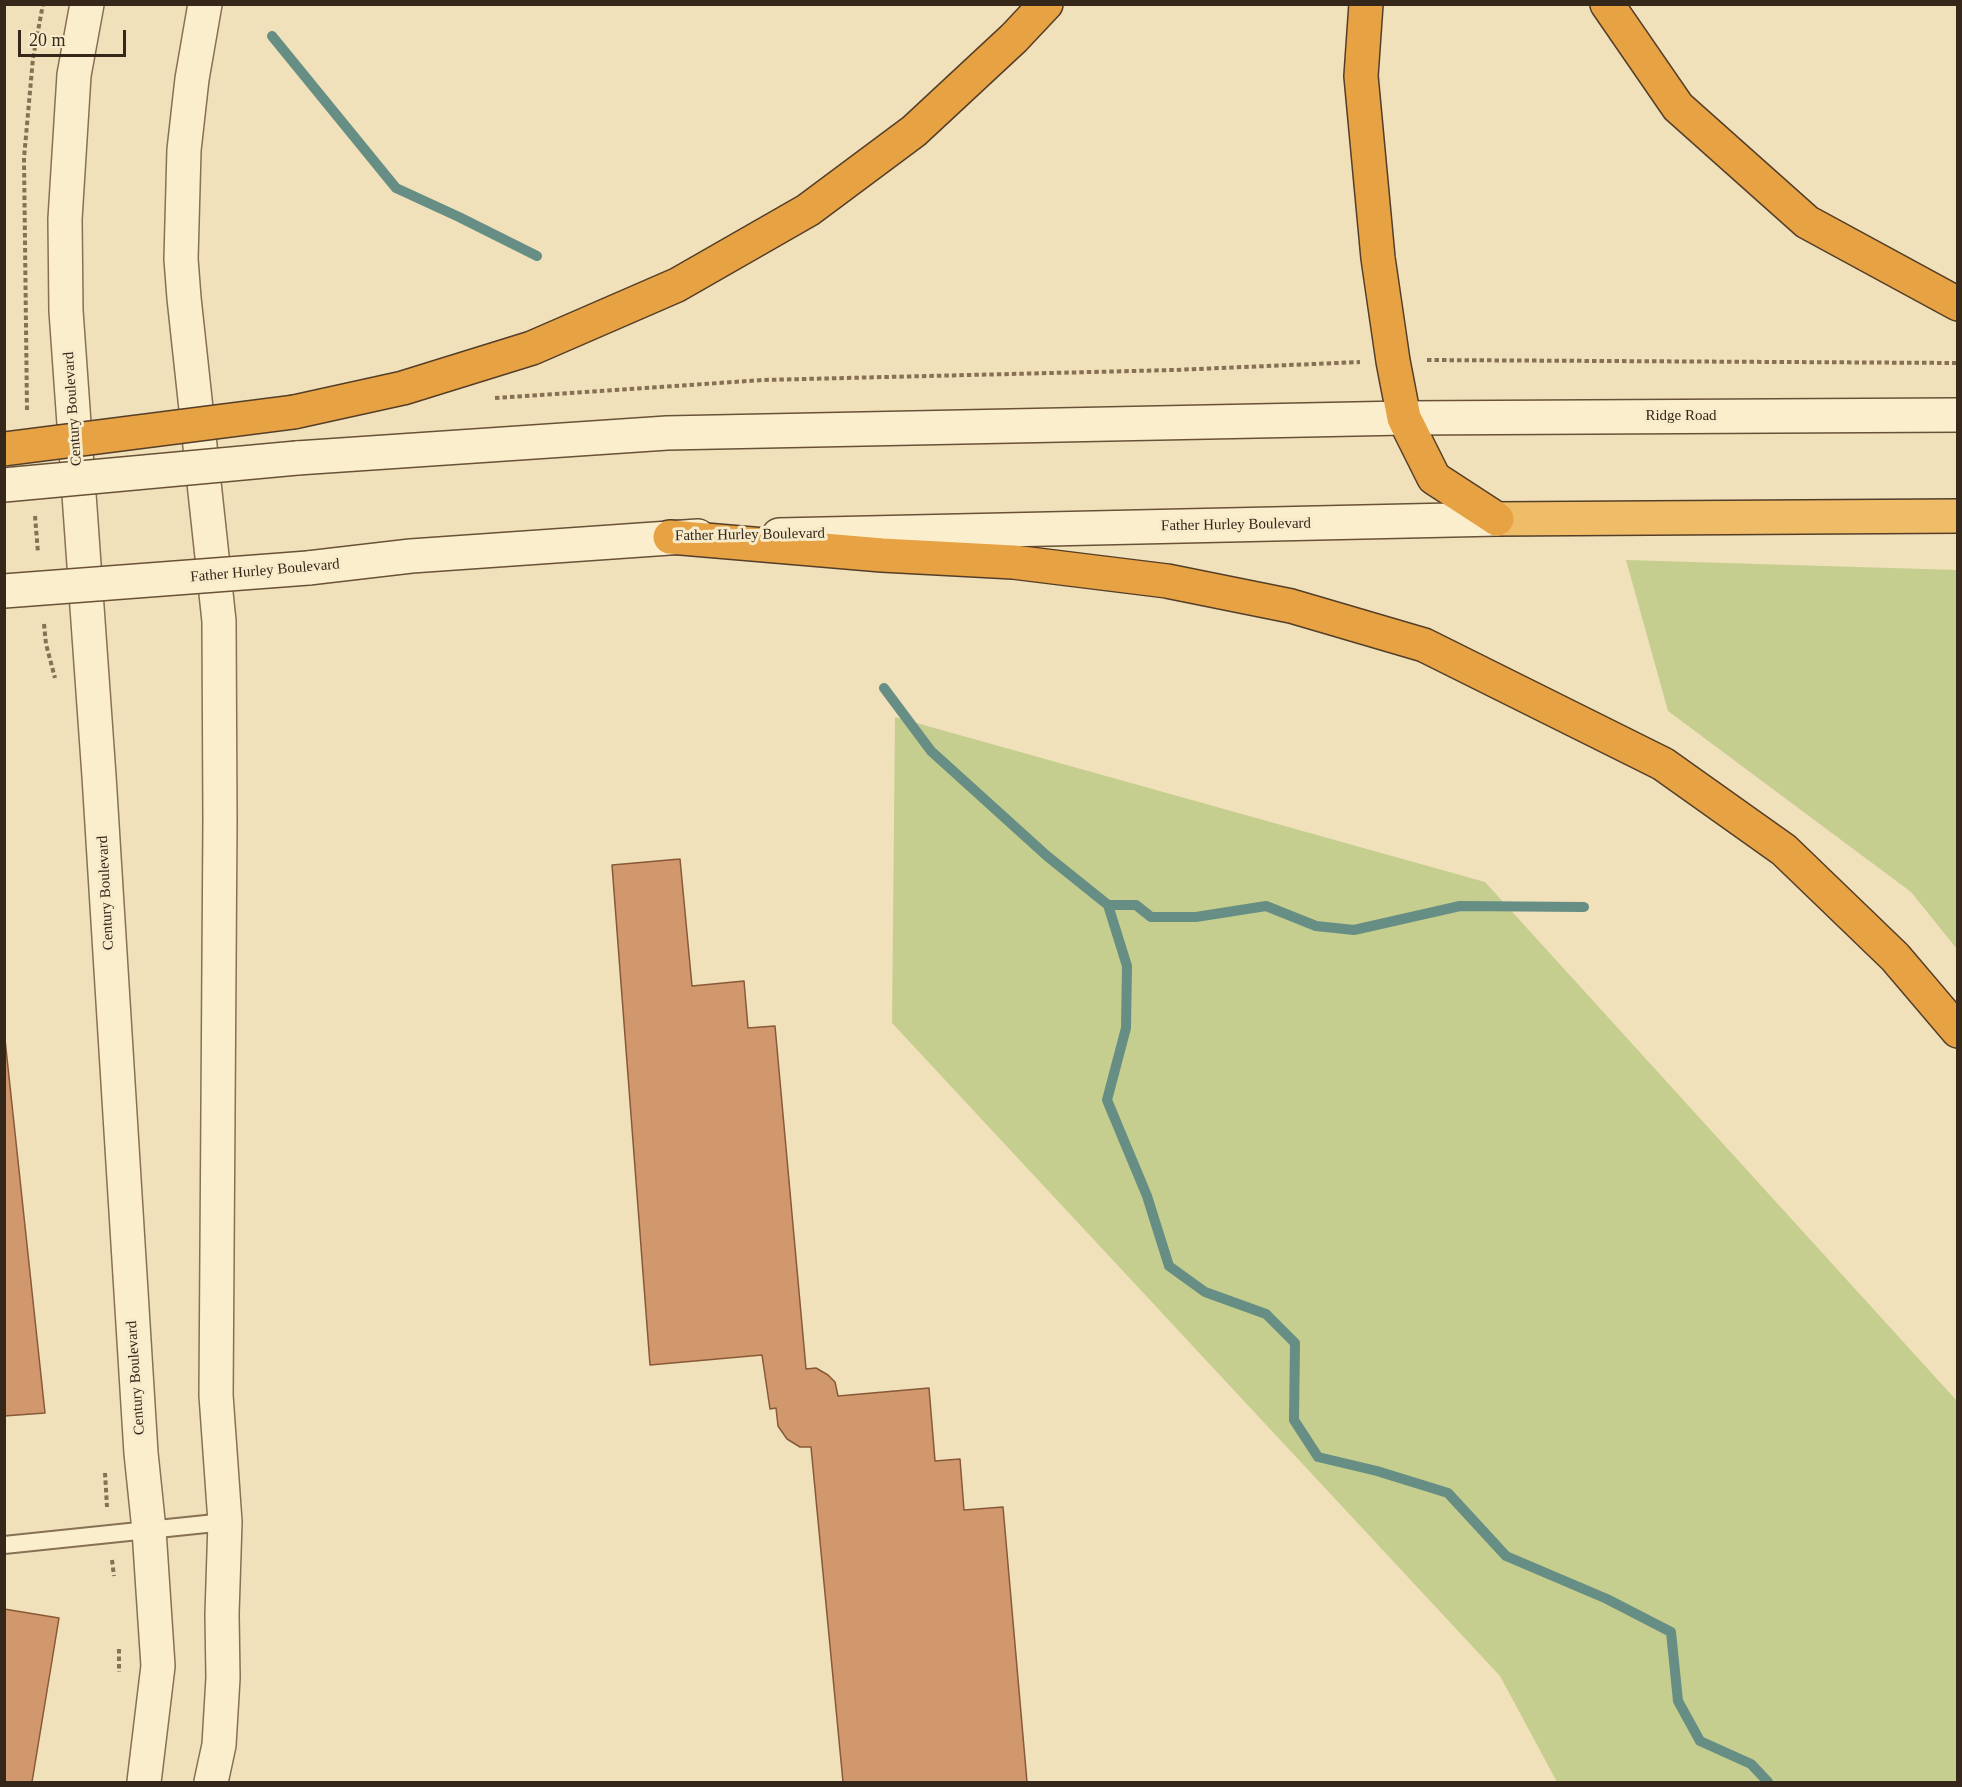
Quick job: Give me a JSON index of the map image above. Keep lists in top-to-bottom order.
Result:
{
  "streets": {
    "street": ["Century Boulevard", "Ridge Road", "Father Hurley Boulevard"]
  },
  "scale_bar": "20 m"
}
